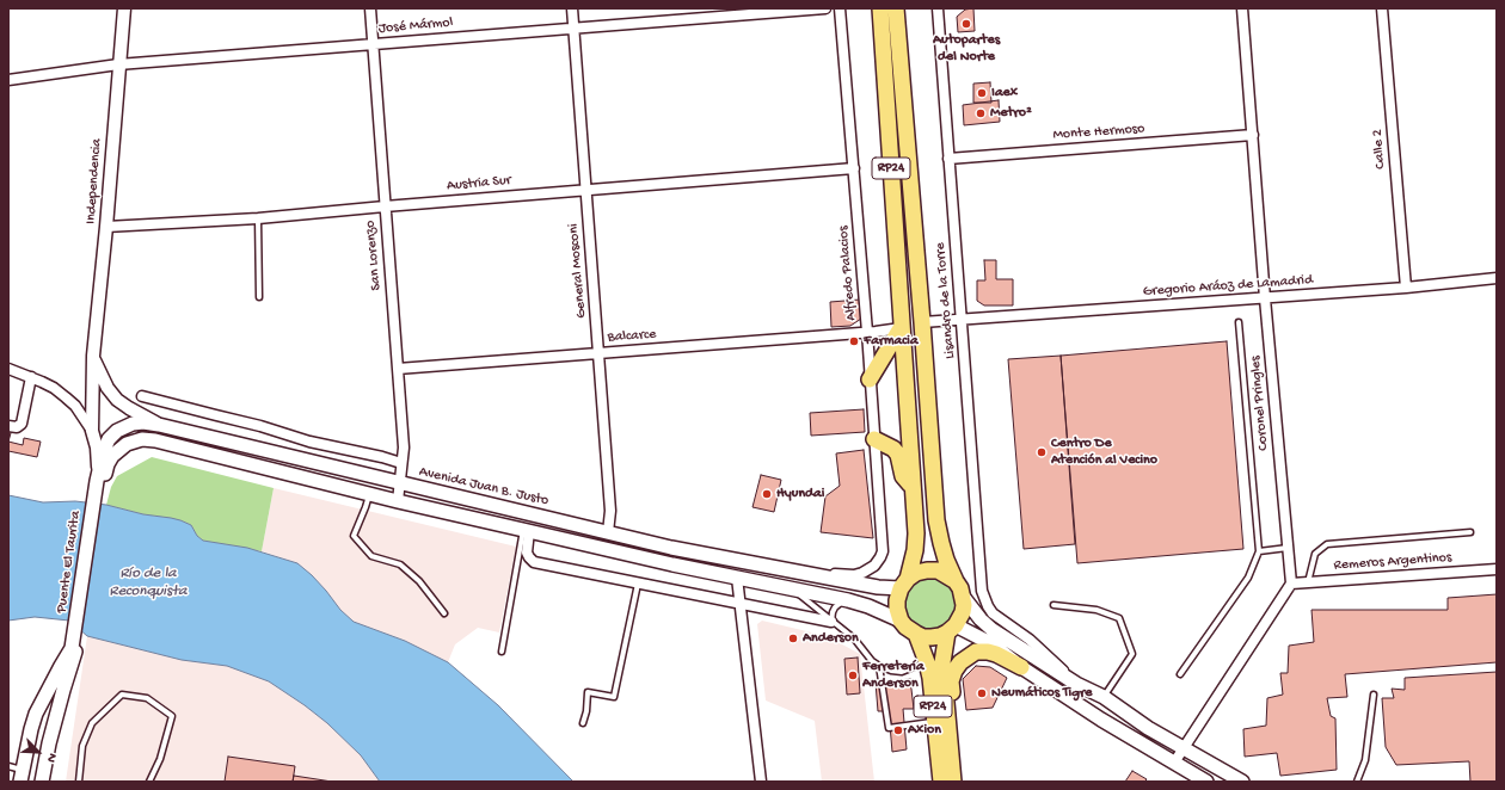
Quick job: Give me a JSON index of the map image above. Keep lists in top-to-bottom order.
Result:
{
  "streets": {
    "main road": ["RP24", "Avenida Juan B. Justo", "Puente El Taurita"],
    "street": [
      "José Mármol",
      "Monte Hermoso",
      "Calle 2",
      "Independencia",
      "Austria Sur",
      "San Lorenzo",
      "General Mosconi",
      "Alfredo Palacios",
      "Gregorio Aráoz de Lamadrid",
      "Lisandro de la Torre",
      "Balcarce",
      "Coronel Pringles",
      "Remeros Argentinos"
    ]
  },
  "crossings": [
    ["José Mármol", "Independencia"],
    ["José Mármol", "San Lorenzo"],
    ["José Mármol", "General Mosconi"],
    ["Monte Hermoso", "Lisandro de la Torre"],
    ["Monte Hermoso", "Coronel Pringles"],
    ["Calle 2", "Gregorio Aráoz de Lamadrid"],
    ["RP24", "Gregorio Aráoz de Lamadrid"],
    ["RP24", "Balcarce"],
    ["RP24", "Avenida Juan B. Justo"],
    ["Independencia", "Austria Sur"],
    ["Independencia", "Avenida Juan B. Justo"],
    ["Independencia", "Puente El Taurita"],
    ["Austria Sur", "San Lorenzo"],
    ["Austria Sur", "General Mosconi"],
    ["Austria Sur", "Alfredo Palacios"],
    ["San Lorenzo", "Balcarce"],
    ["San Lorenzo", "Avenida Juan B. Justo"],
    ["General Mosconi", "Balcarce"],
    ["General Mosconi", "Avenida Juan B. Justo"],
    ["Alfredo Palacios", "Balcarce"],
    ["Alfredo Palacios", "Avenida Juan B. Justo"],
    ["Gregorio Aráoz de Lamadrid", "Lisandro de la Torre"],
    ["Gregorio Aráoz de Lamadrid", "Coronel Pringles"],
    ["Coronel Pringles", "Remeros Argentinos"],
    ["Avenida Juan B. Justo", "Puente El Taurita"]
  ],
  "water": ["Río de la Reconquista"],
  "places": [
    "Autopartes del Norte",
    "Iaex",
    "Metro²",
    "Farmacia",
    "Centro De Atención al Vecino",
    "Hyundai",
    "Anderson",
    "Ferretería Anderson",
    "Neumáticos Tigre",
    "Axion"
  ],
  "north": "bottom right"
}
